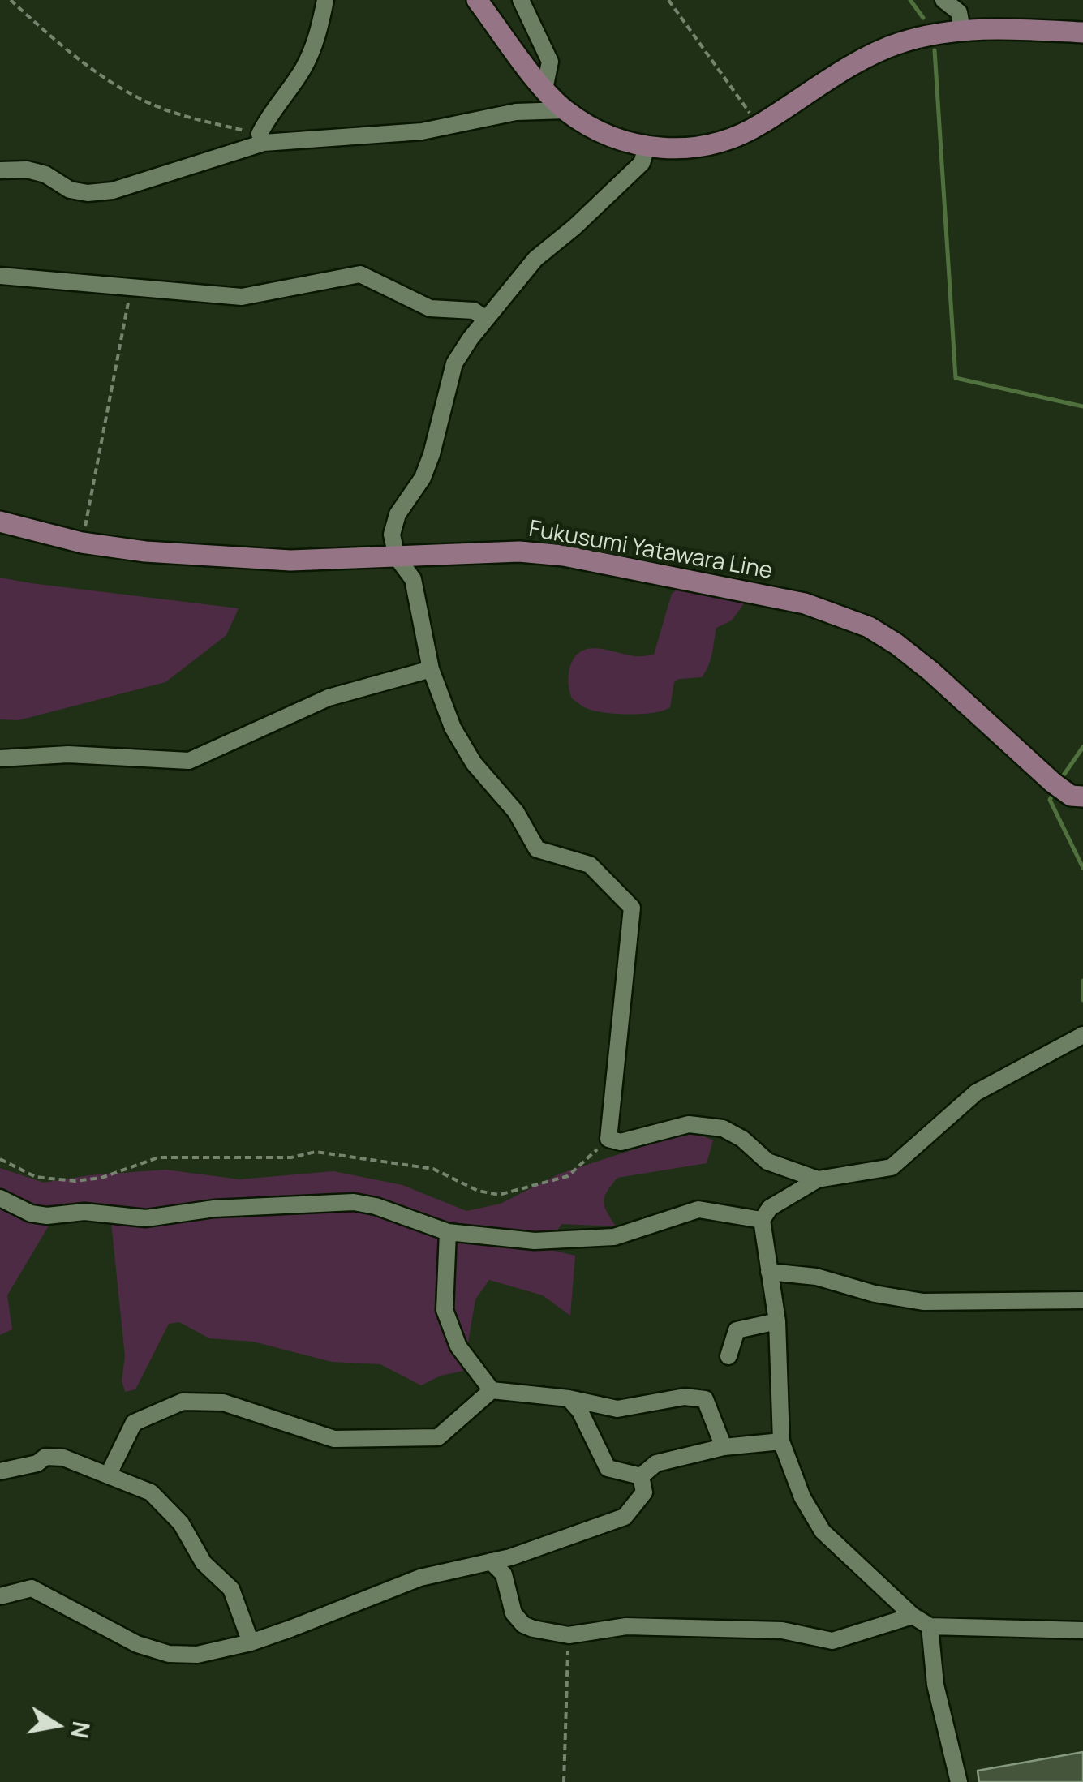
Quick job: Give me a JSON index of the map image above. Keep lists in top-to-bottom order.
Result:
{
  "streets": {
    "main road": ["Fukusumi Yatawara Line"]
  },
  "north": "right"
}
